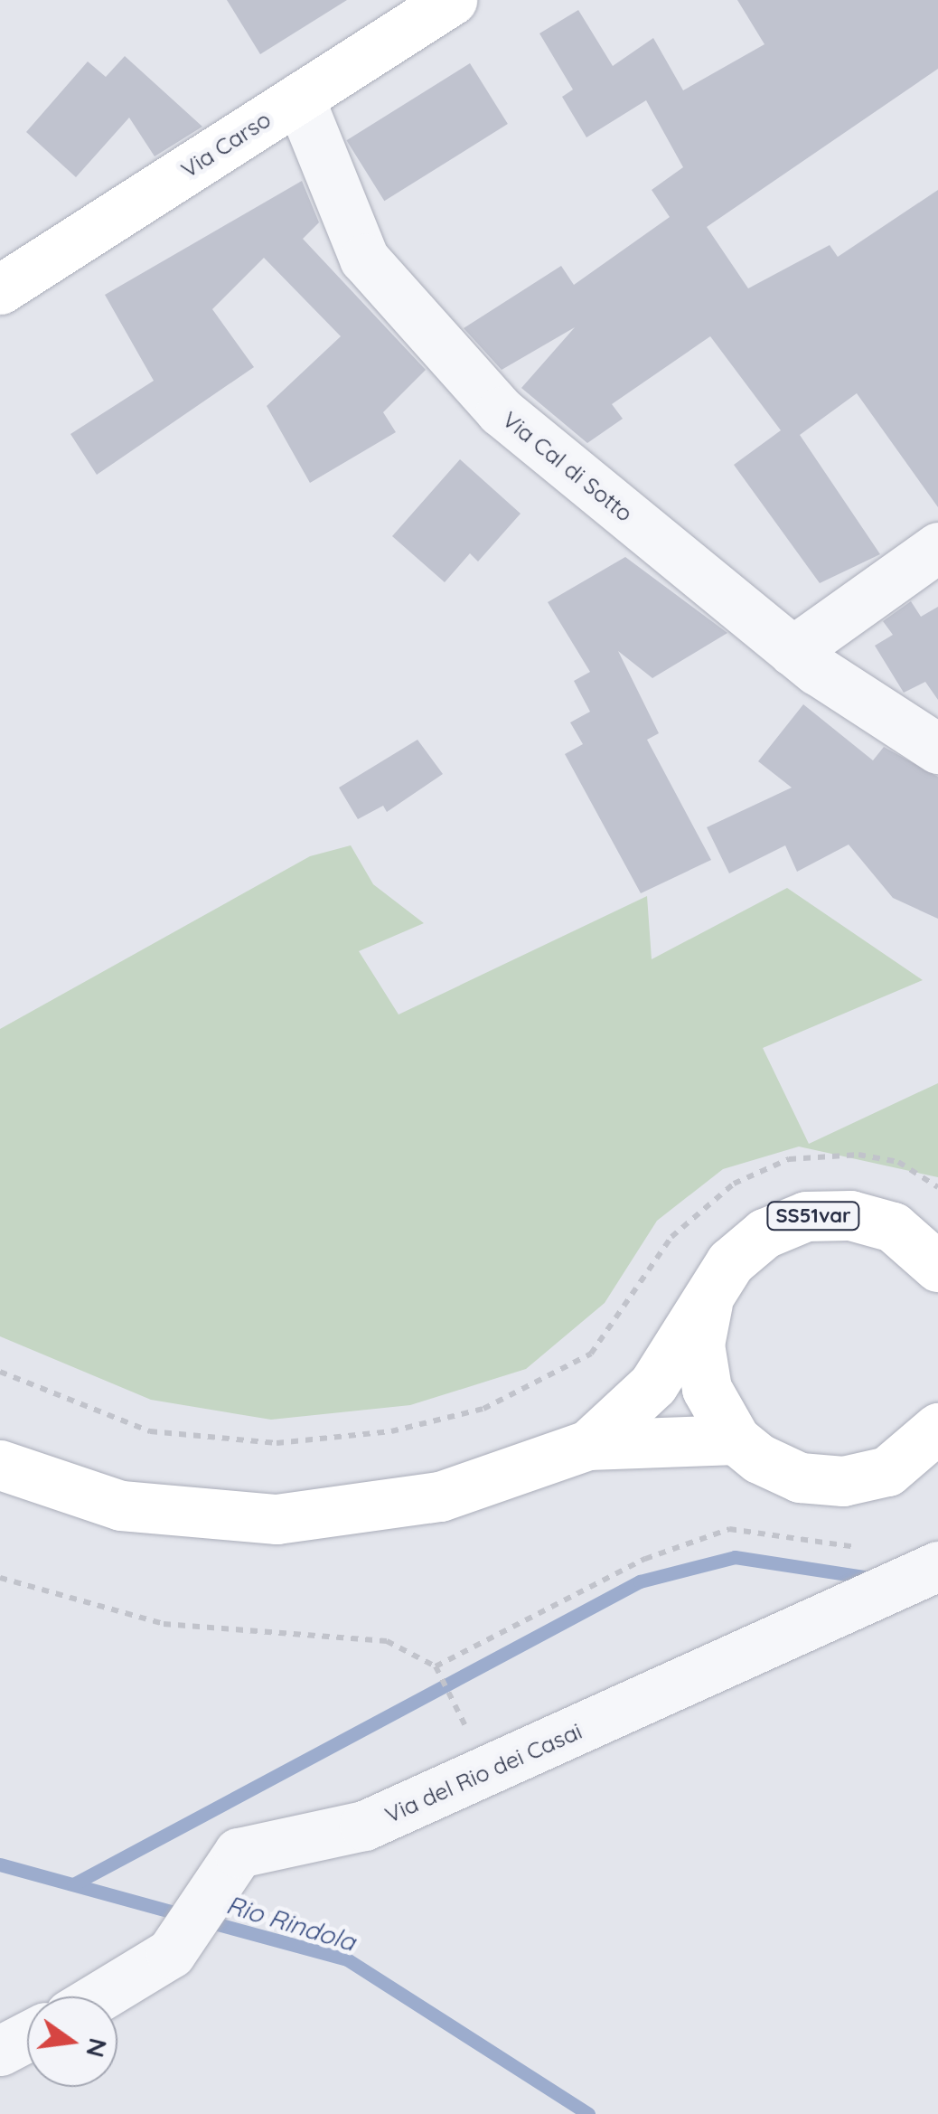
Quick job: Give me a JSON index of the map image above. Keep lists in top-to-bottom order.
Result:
{
  "streets": {
    "main road": ["Via Carso", "SS51var"],
    "street": ["Via Cal di Sotto", "Via del Rio dei Casai"]
  },
  "crossings": [
    ["Via Carso", "Via Cal di Sotto"]
  ],
  "water": ["Rio Rindola"],
  "north": "right"
}
